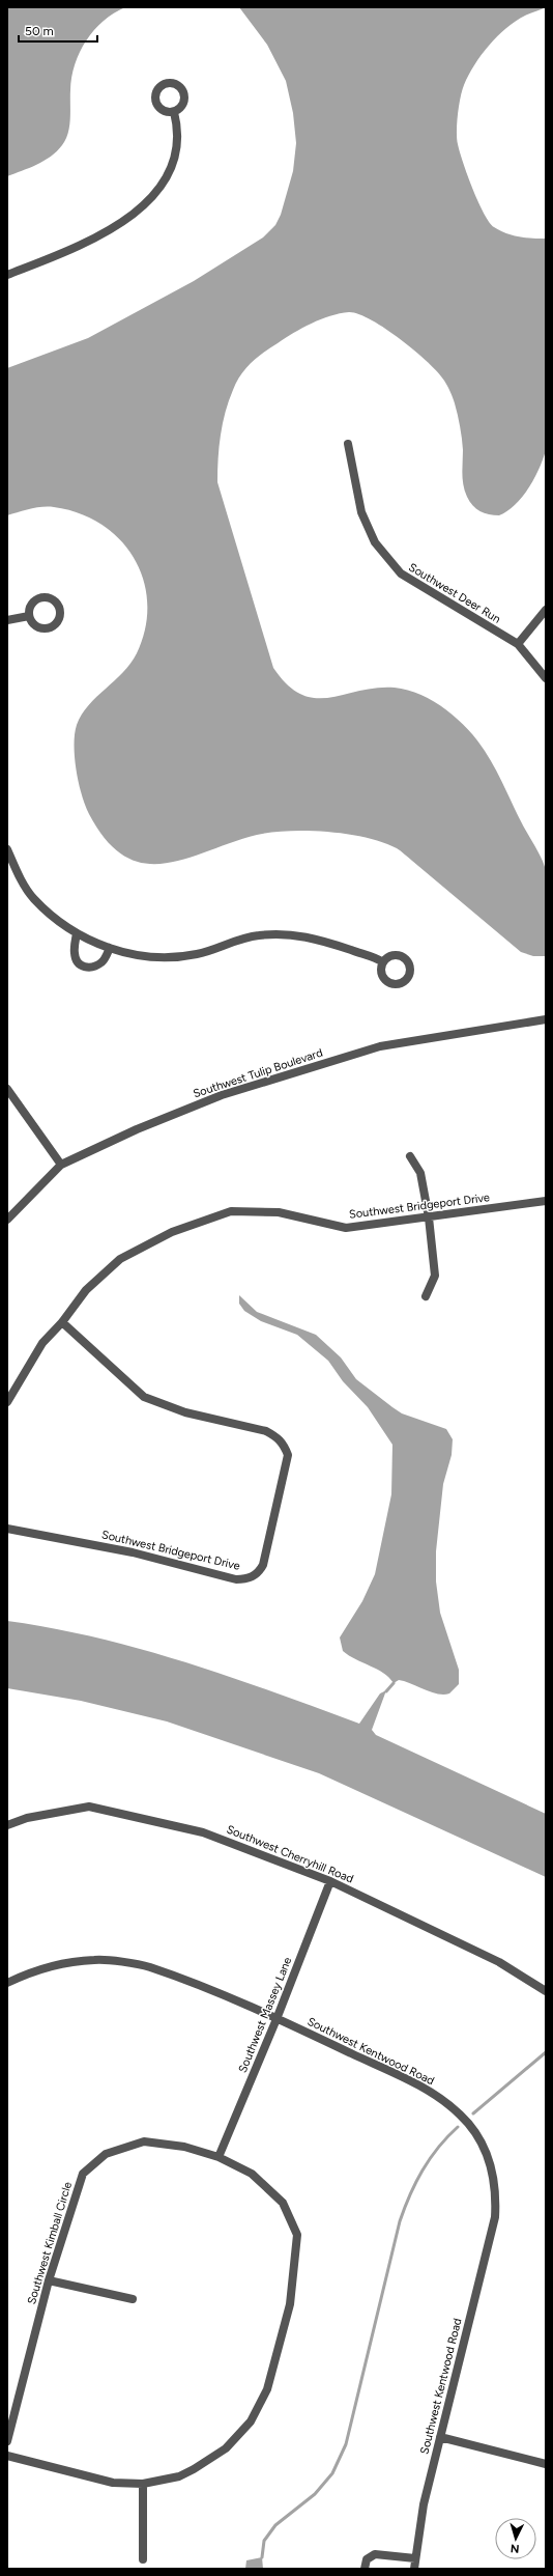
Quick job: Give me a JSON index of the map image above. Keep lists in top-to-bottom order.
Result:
{
  "streets": {
    "street": [
      "Southwest Deer Run",
      "Southwest Tulip Boulevard",
      "Southwest Bridgeport Drive",
      "Southwest Cherryhill Road",
      "Southwest Massey Lane",
      "Southwest Kentwood Road",
      "Southwest Kimball Circle"
    ]
  },
  "crossings": [
    ["Southwest Cherryhill Road", "Southwest Massey Lane"],
    ["Southwest Massey Lane", "Southwest Kentwood Road"],
    ["Southwest Massey Lane", "Southwest Kimball Circle"]
  ],
  "scale_bar": "50 m",
  "north": "bottom"
}
